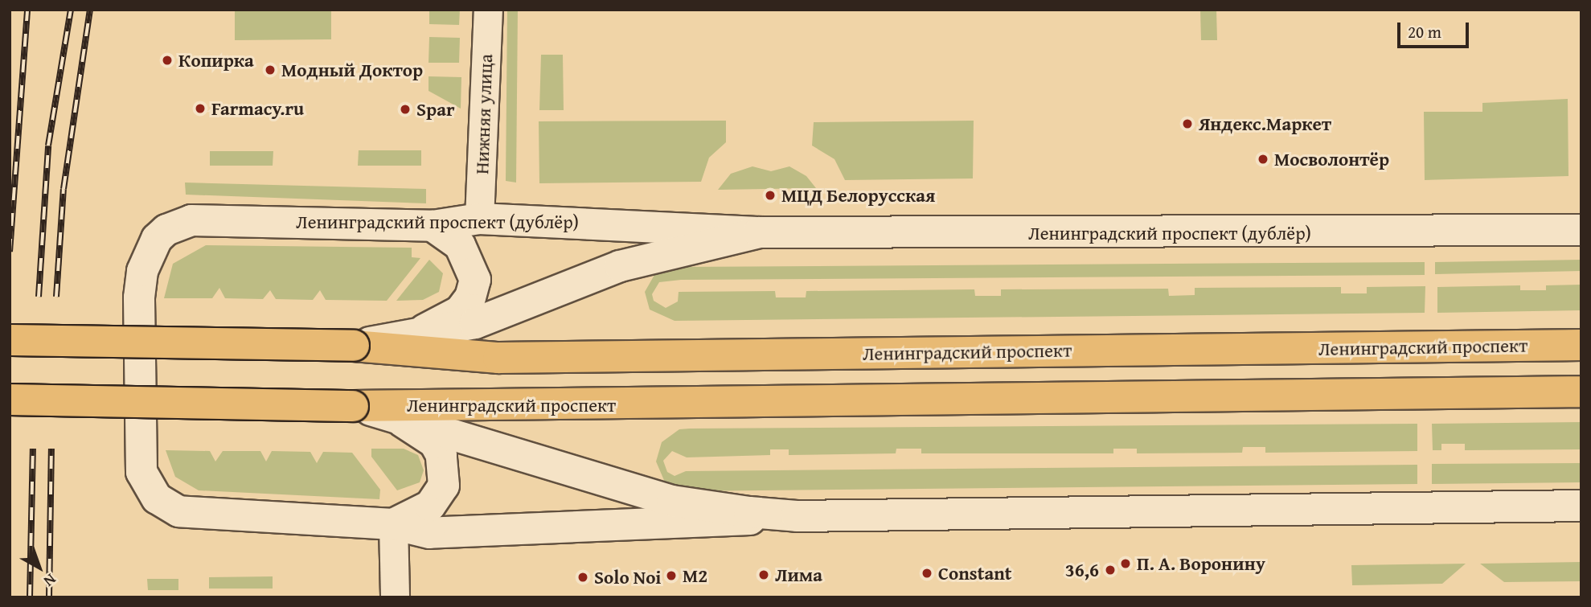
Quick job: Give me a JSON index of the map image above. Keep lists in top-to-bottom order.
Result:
{
  "streets": {
    "main road": ["Ленинградский проспект (дублёр)", "Ленинградский проспект"],
    "street": ["Нижняя улица"]
  },
  "crossings": [
    ["Нижняя улица", "Ленинградский проспект (дублёр)"],
    ["Ленинградский проспект (дублёр)", "Ленинградский проспект"]
  ],
  "places": [
    "Копирка",
    "Модный Доктор",
    "Farmacy.ru",
    "Spar",
    "Яндекс.Маркет",
    "Мосволонтёр",
    "МЦД Белорусская",
    "П. А. Воронину",
    "36,6",
    "Constant",
    "Лима",
    "М2",
    "Solo Noi"
  ],
  "scale_bar": "20 m",
  "north": "bottom right"
}
